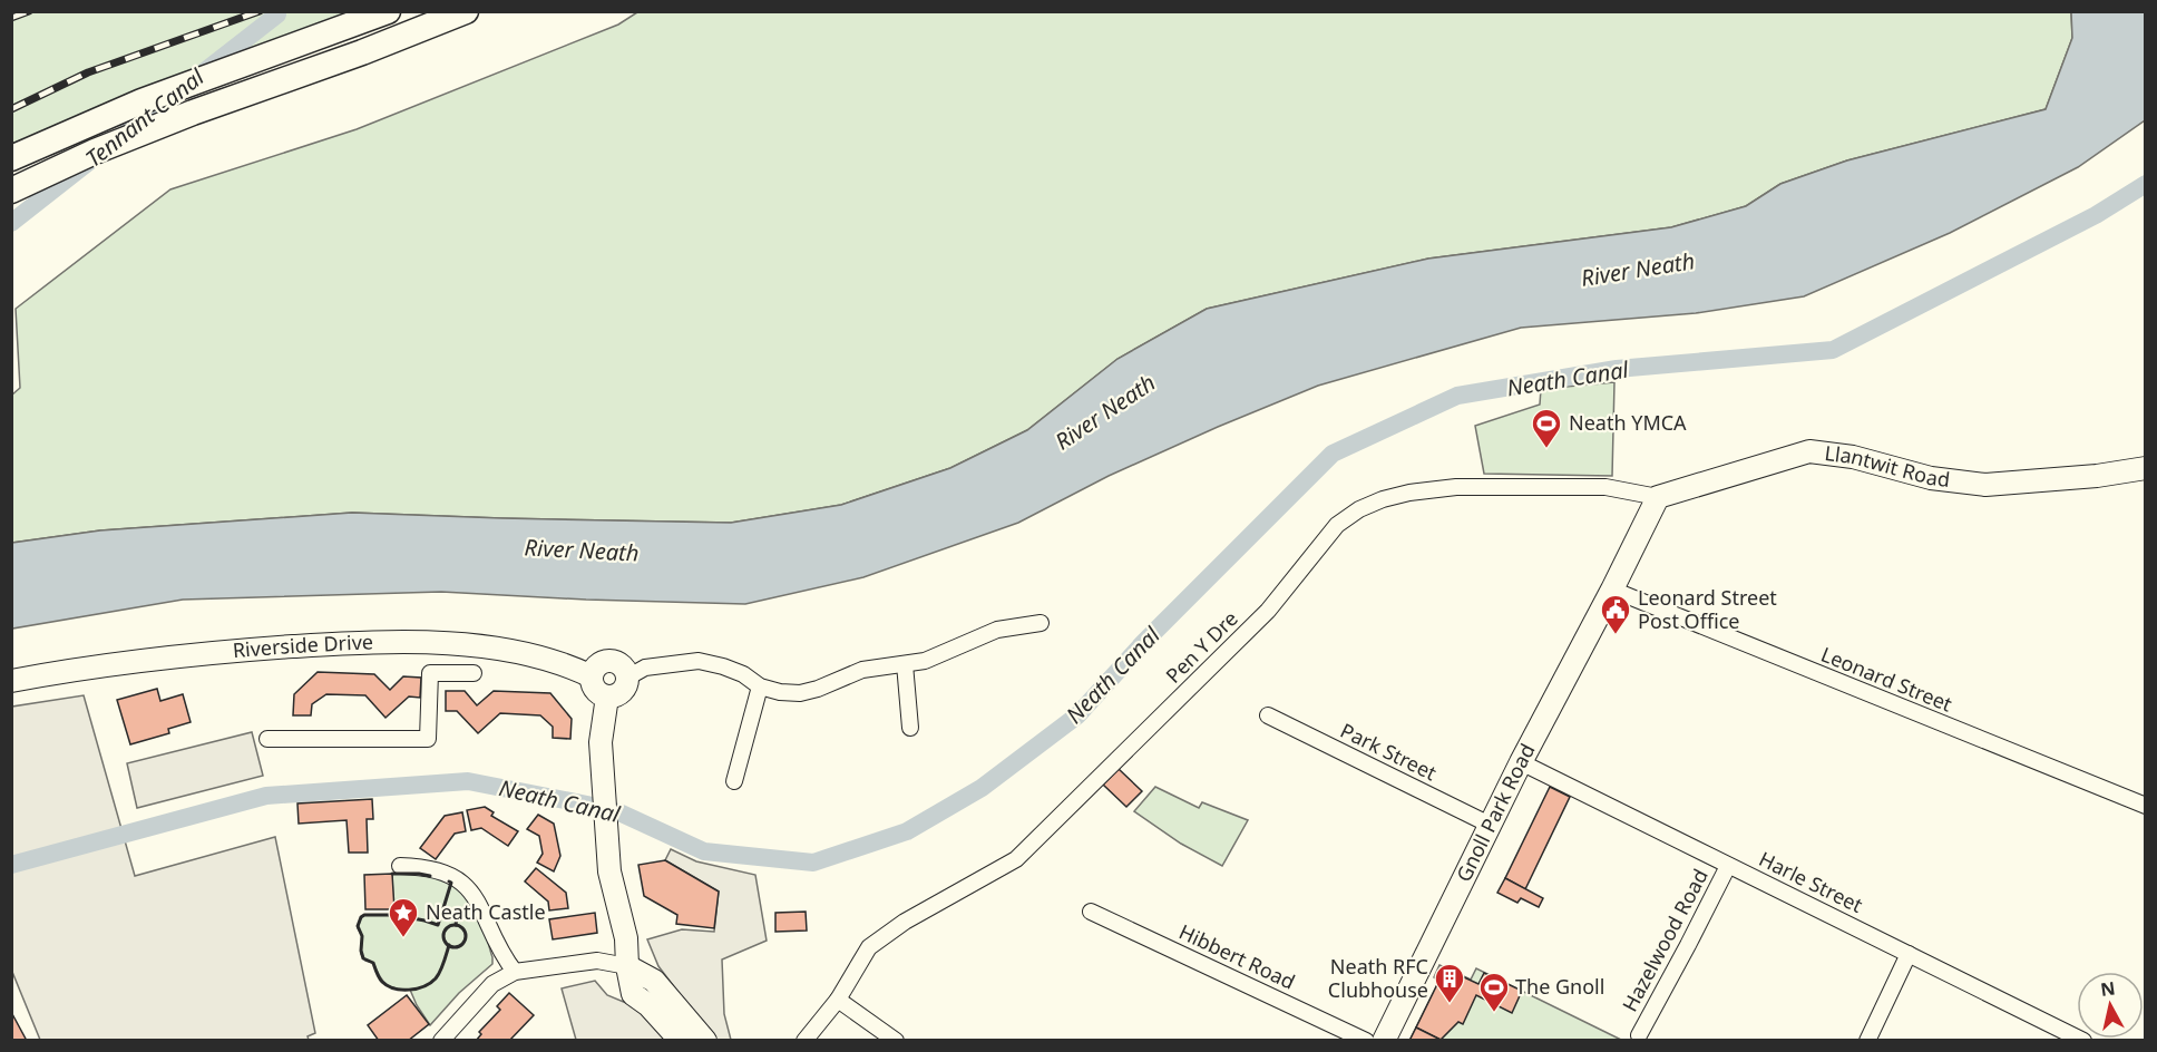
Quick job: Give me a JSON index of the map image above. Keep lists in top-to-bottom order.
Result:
{
  "streets": {
    "main road": ["Llantwit Road", "Riverside Drive", "Gnoll Park Road"],
    "street": [
      "Pen Y Dre",
      "Leonard Street",
      "Park Street",
      "Harle Street",
      "Hazelwood Road",
      "Hibbert Road"
    ]
  },
  "crossings": [
    ["Llantwit Road", "Pen Y Dre"],
    ["Leonard Street", "Gnoll Park Road"],
    ["Park Street", "Gnoll Park Road"],
    ["Gnoll Park Road", "Harle Street"],
    ["Harle Street", "Hazelwood Road"]
  ],
  "water": ["Tennant Canal", "River Neath", "Neath Canal"],
  "places": {
    "sports": ["Neath YMCA", "The Gnoll"],
    "public building": ["Leonard Street Post Office"],
    "place": ["Neath Castle"],
    "building": ["Neath RFC Clubhouse"]
  },
  "north": "top"
}
